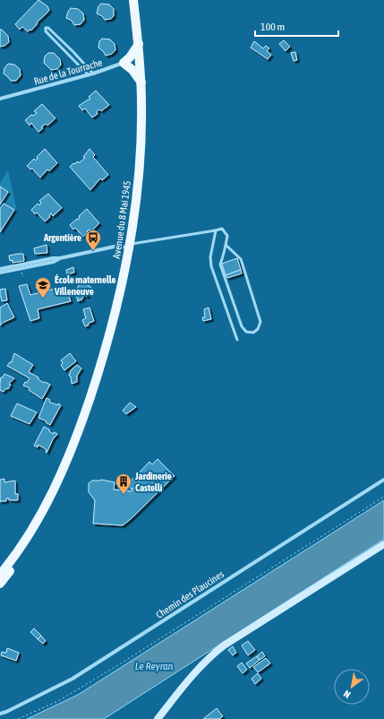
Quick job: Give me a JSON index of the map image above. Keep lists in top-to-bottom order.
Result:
{
  "streets": {
    "main road": ["Avenue du 8 Mai 1945"],
    "street": ["Rue de la Tourrache", "Chemin des Plaucines"]
  },
  "crossings": [
    ["Rue de la Tourrache", "Avenue du 8 Mai 1945"]
  ],
  "water": ["Le Reyran"],
  "places": {
    "bus stop": ["Argentière"],
    "school or university": ["École maternelle Villeneuve"],
    "building": ["Jardinerie Castelli"]
  },
  "scale_bar": "100 m",
  "north": "bottom left"
}
